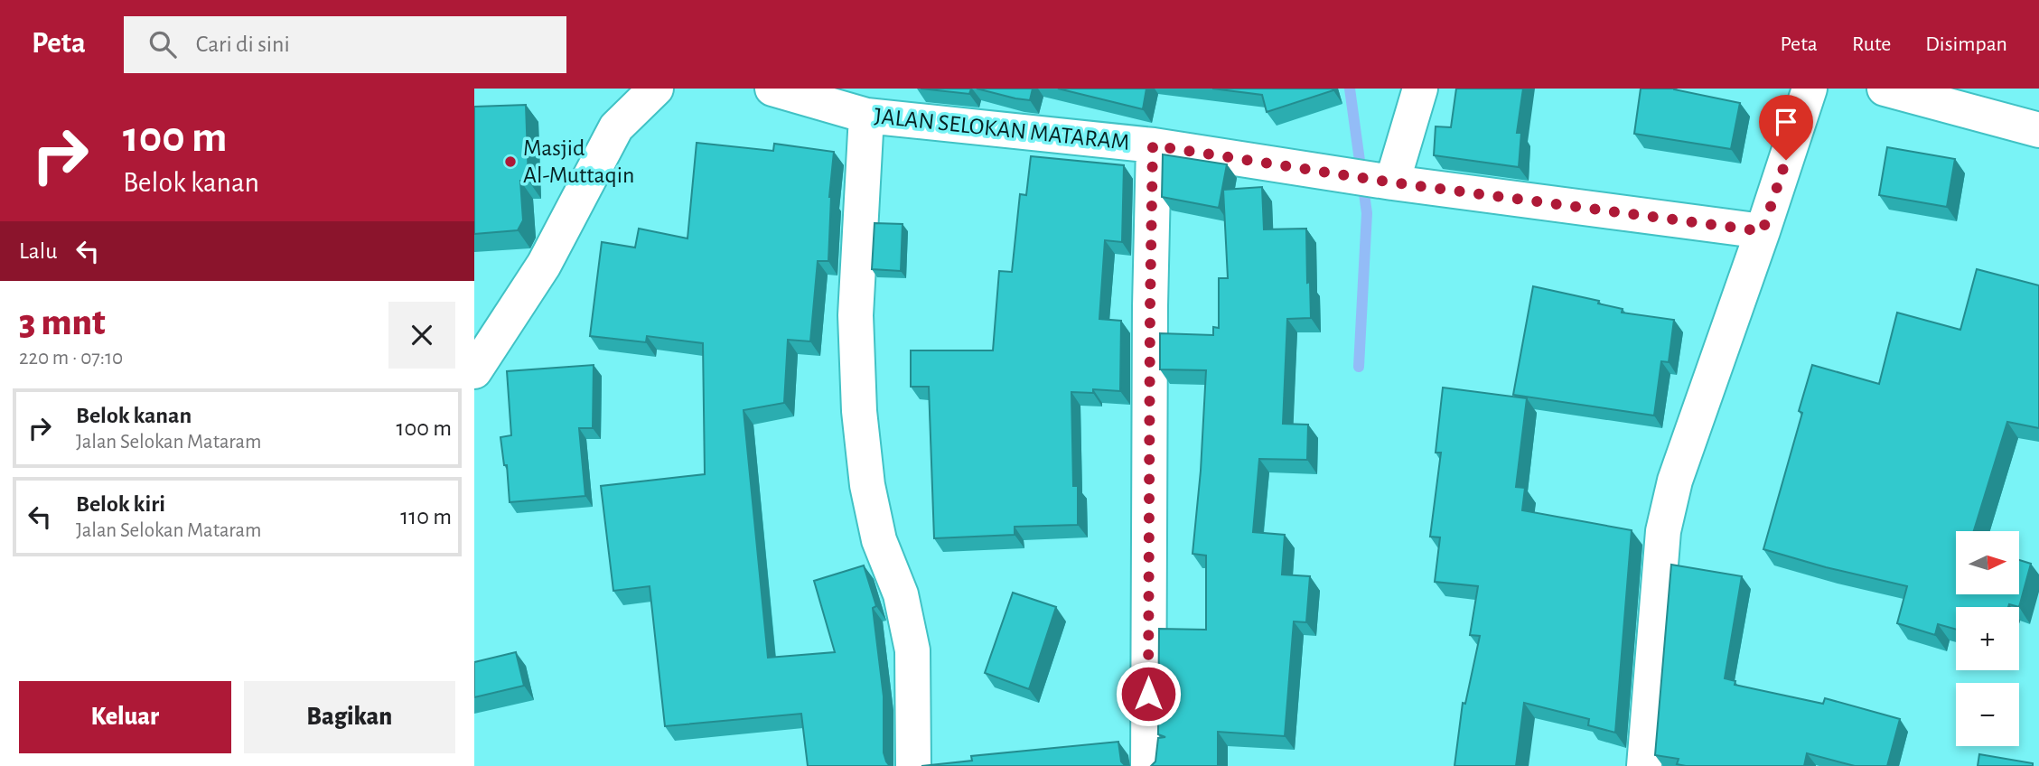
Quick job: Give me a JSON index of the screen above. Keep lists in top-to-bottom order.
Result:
{
  "streets": {
    "street": ["JALAN SELOKAN MATARAM"]
  },
  "places": ["Masjid Al-Muttaqin"],
  "north": "right",
  "page": {
    "header": "Peta",
    "search": "Cari di sini",
    "nav": ["Peta", "Rute", "Disimpan"],
    "turn": ["100 m", "Belok kanan"],
    "then": "Lalu",
    "heading": ["3 mnt", "220 m · 07:10"],
    "list": [
      {
        "name": "Belok kanan",
        "note": "Jalan Selokan Mataram",
        "value": "100 m"
      },
      {
        "name": "Belok kiri",
        "note": "Jalan Selokan Mataram",
        "value": "110 m"
      }
    ],
    "map_buttons": ["+", "−"],
    "buttons": ["Keluar", "Bagikan"]
  }
}
